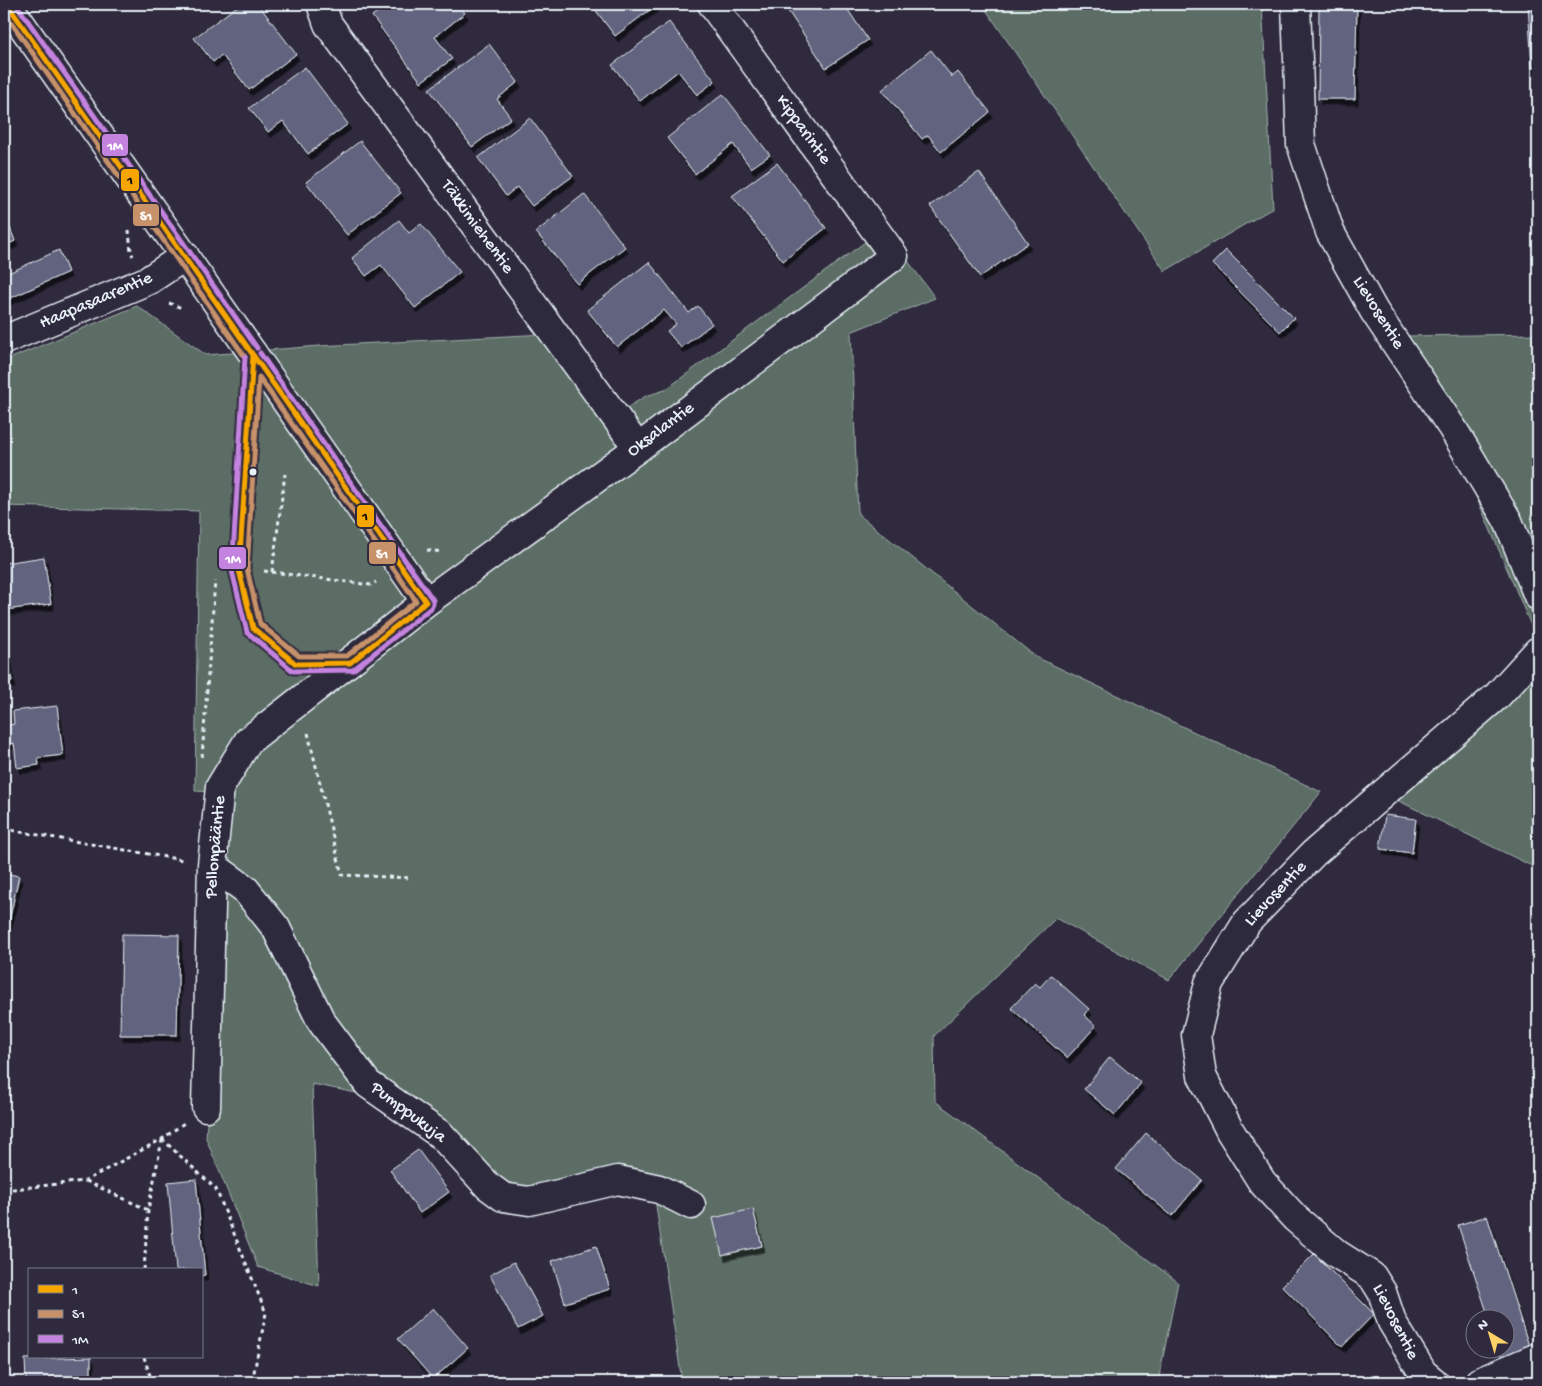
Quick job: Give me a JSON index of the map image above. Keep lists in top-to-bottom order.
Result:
{
  "streets": {
    "street": [
      "Kipparintie",
      "Täkkimiehentie",
      "Haapasaarentie",
      "Lievosentie",
      "Oksalantie",
      "Pellonpääntie",
      "Pumppukuja"
    ]
  },
  "crossings": [
    ["Kipparintie", "Oksalantie"],
    ["Täkkimiehentie", "Oksalantie"],
    ["Oksalantie", "Pellonpääntie"],
    ["Pellonpääntie", "Pumppukuja"]
  ],
  "lines": ["transit line 1", "transit line 1M", "transit line S1"],
  "legend": ["1", "S1", "1M"],
  "north": "top left"
}
